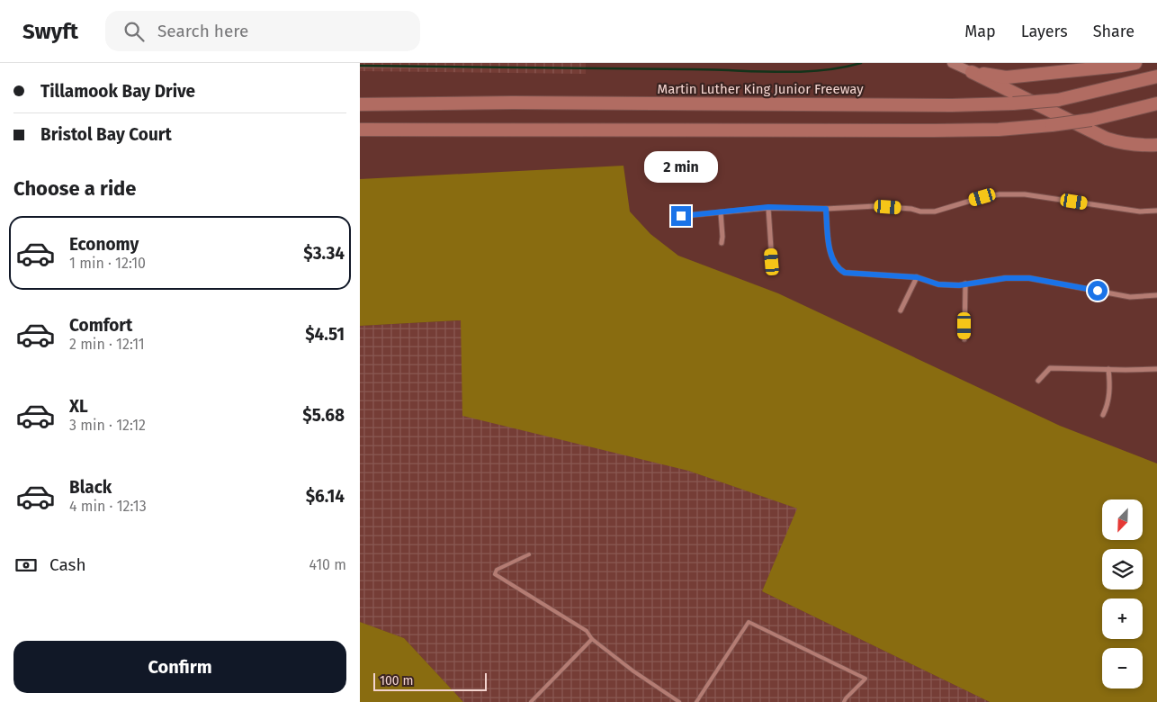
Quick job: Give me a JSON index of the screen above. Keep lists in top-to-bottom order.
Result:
{
  "streets": {
    "highway": ["Martin Luther King Junior Freeway"]
  },
  "scale_bar": "100 m",
  "north": "bottom left",
  "page": {
    "header": "Swyft",
    "search": "Search here",
    "nav": ["Map", "Layers", "Share"],
    "banner": ["Tillamook Bay Drive", "Bristol Bay Court"],
    "bubble": "2 min",
    "heading": "Choose a ride",
    "list": [
      {
        "name": "Economy",
        "note": "1 min · 12:10",
        "value": "$3.34"
      },
      {
        "name": "Comfort",
        "note": "2 min · 12:11",
        "value": "$4.51"
      },
      {
        "name": "XL",
        "note": "3 min · 12:12",
        "value": "$5.68"
      },
      {
        "name": "Black",
        "note": "4 min · 12:13",
        "value": "$6.14"
      }
    ],
    "map_buttons": ["+", "−"],
    "pay": ["Cash", "410 m"],
    "buttons": "Confirm",
    "scale": "100 m"
  }
}
